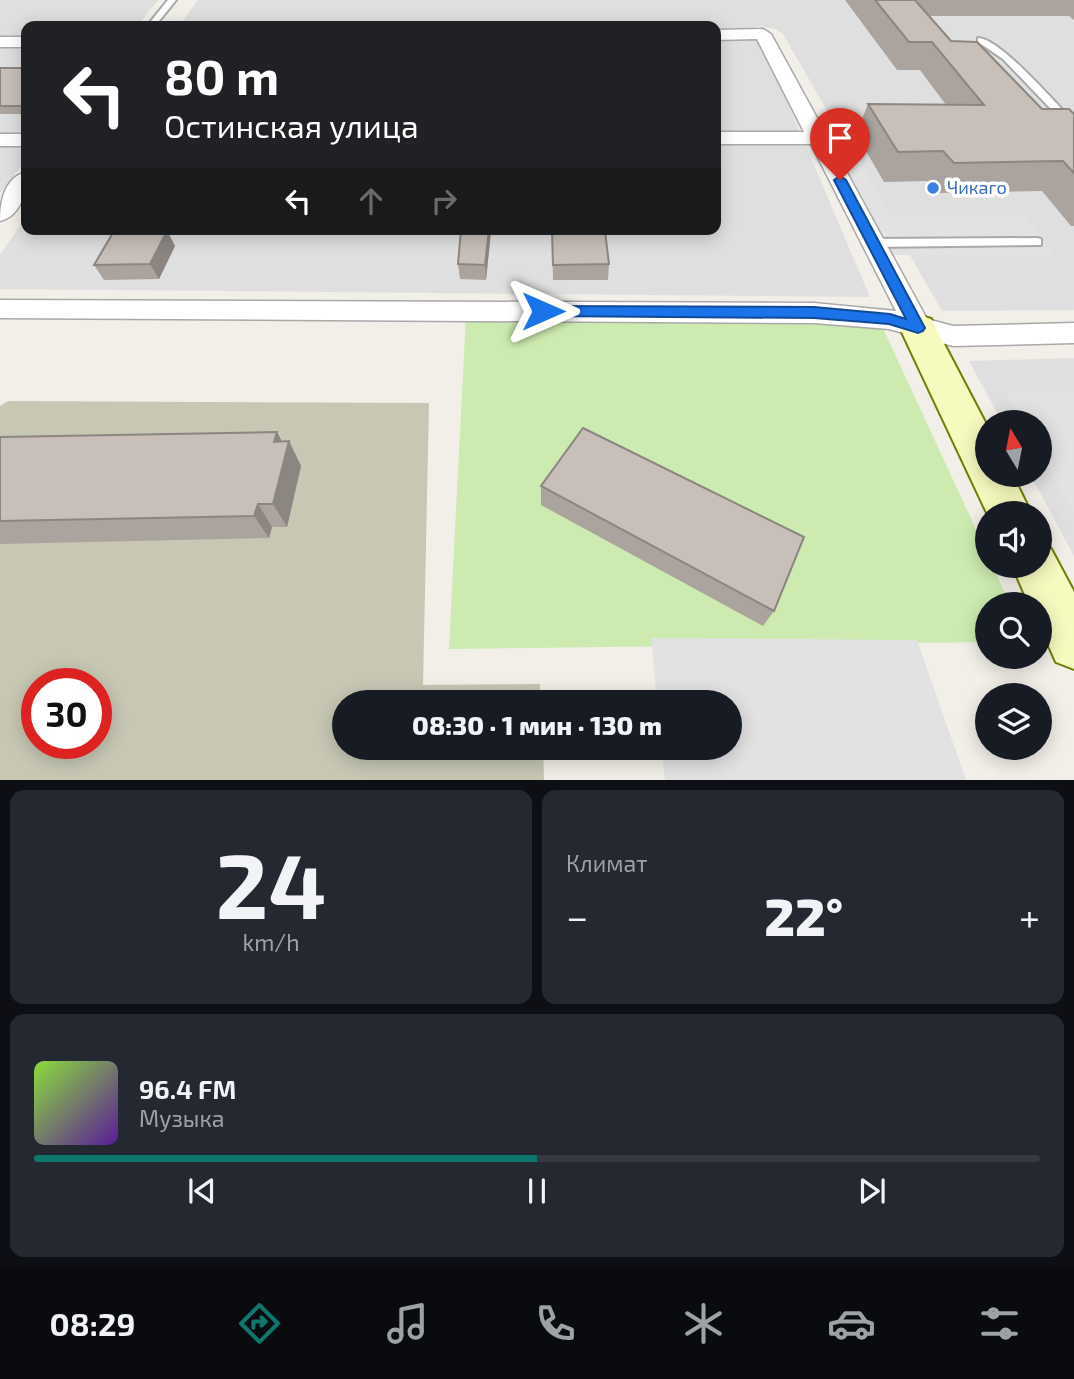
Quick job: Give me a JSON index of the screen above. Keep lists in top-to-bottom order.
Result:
{
  "places": ["Чикаго"],
  "north": "top",
  "page": {
    "turn": ["80 m", "Остинская улица"],
    "limit": "30",
    "trip": "08:30 · 1 мин · 130 m",
    "tile": [
      ["24", "km/h"],
      "Климат"
    ],
    "heat": ["−", "22°", "+"],
    "song": ["96.4 FM", "Музыка"],
    "tabs": "08:29"
  }
}
